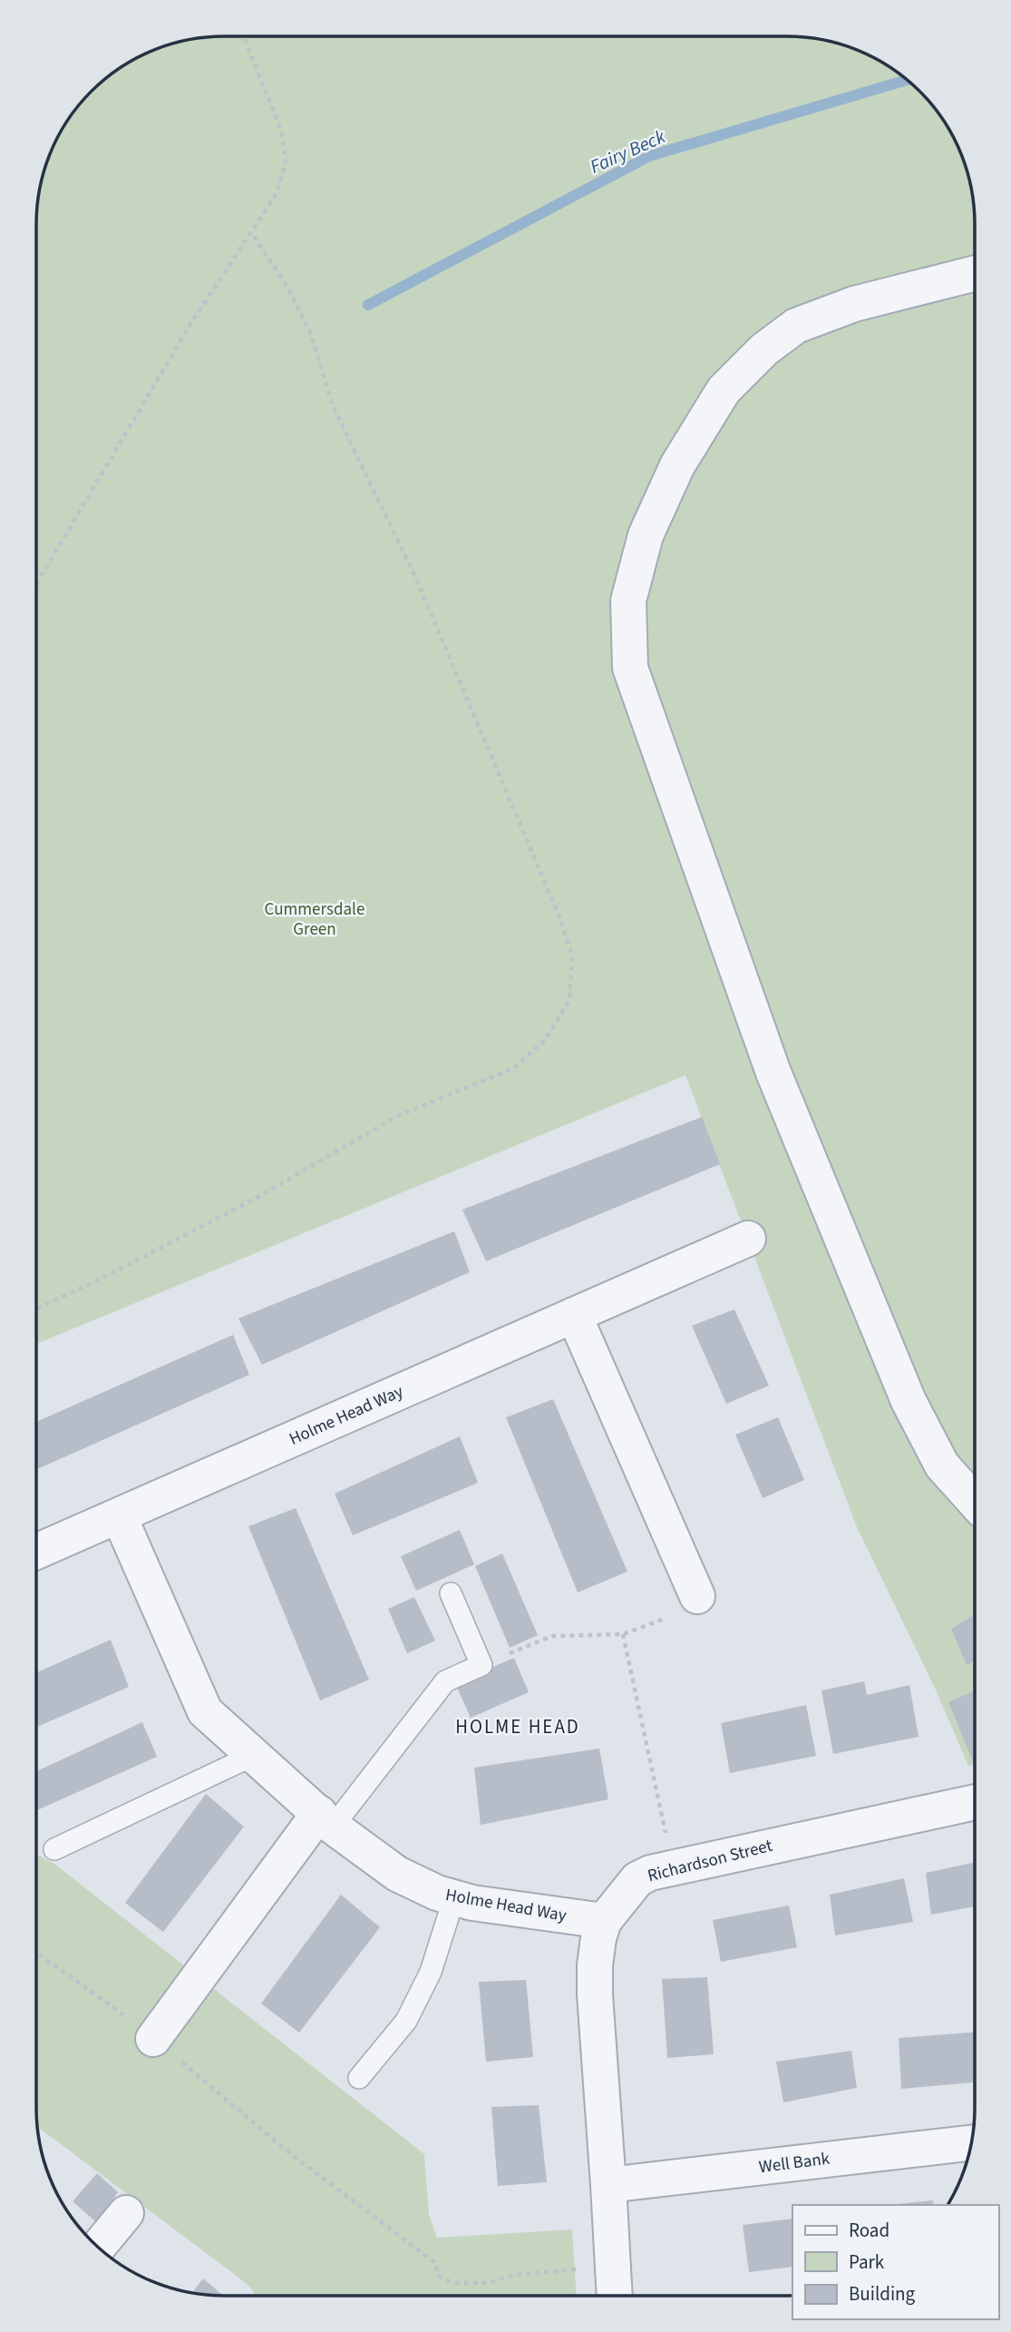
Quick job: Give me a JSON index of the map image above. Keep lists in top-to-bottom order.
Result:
{
  "streets": {
    "street": ["Holme Head Way", "Richardson Street", "Well Bank"]
  },
  "crossings": [
    ["Holme Head Way", "Richardson Street"],
    ["Richardson Street", "Well Bank"]
  ],
  "districts": ["HOLME HEAD"],
  "water": ["Fairy Beck"],
  "parks": ["Cummersdale Green"],
  "legend": ["Road", "Park", "Building"]
}
